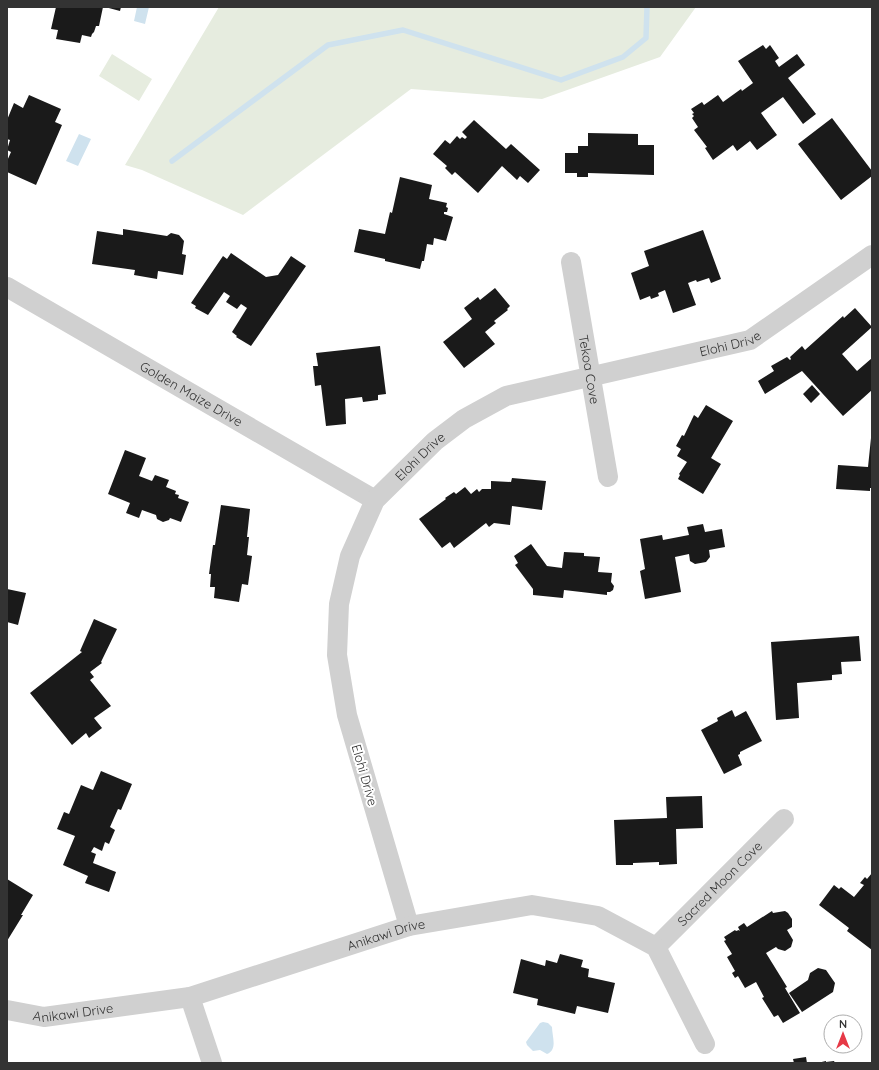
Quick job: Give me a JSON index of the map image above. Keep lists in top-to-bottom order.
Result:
{
  "streets": {
    "street": [
      "Elohi Drive",
      "Tekoa Cove",
      "Golden Maize Drive",
      "Sacred Moon Cove",
      "Anikawi Drive"
    ]
  },
  "crossings": [
    ["Elohi Drive", "Tekoa Cove"],
    ["Elohi Drive", "Golden Maize Drive"],
    ["Elohi Drive", "Anikawi Drive"],
    ["Sacred Moon Cove", "Anikawi Drive"]
  ],
  "north": "top"
}
